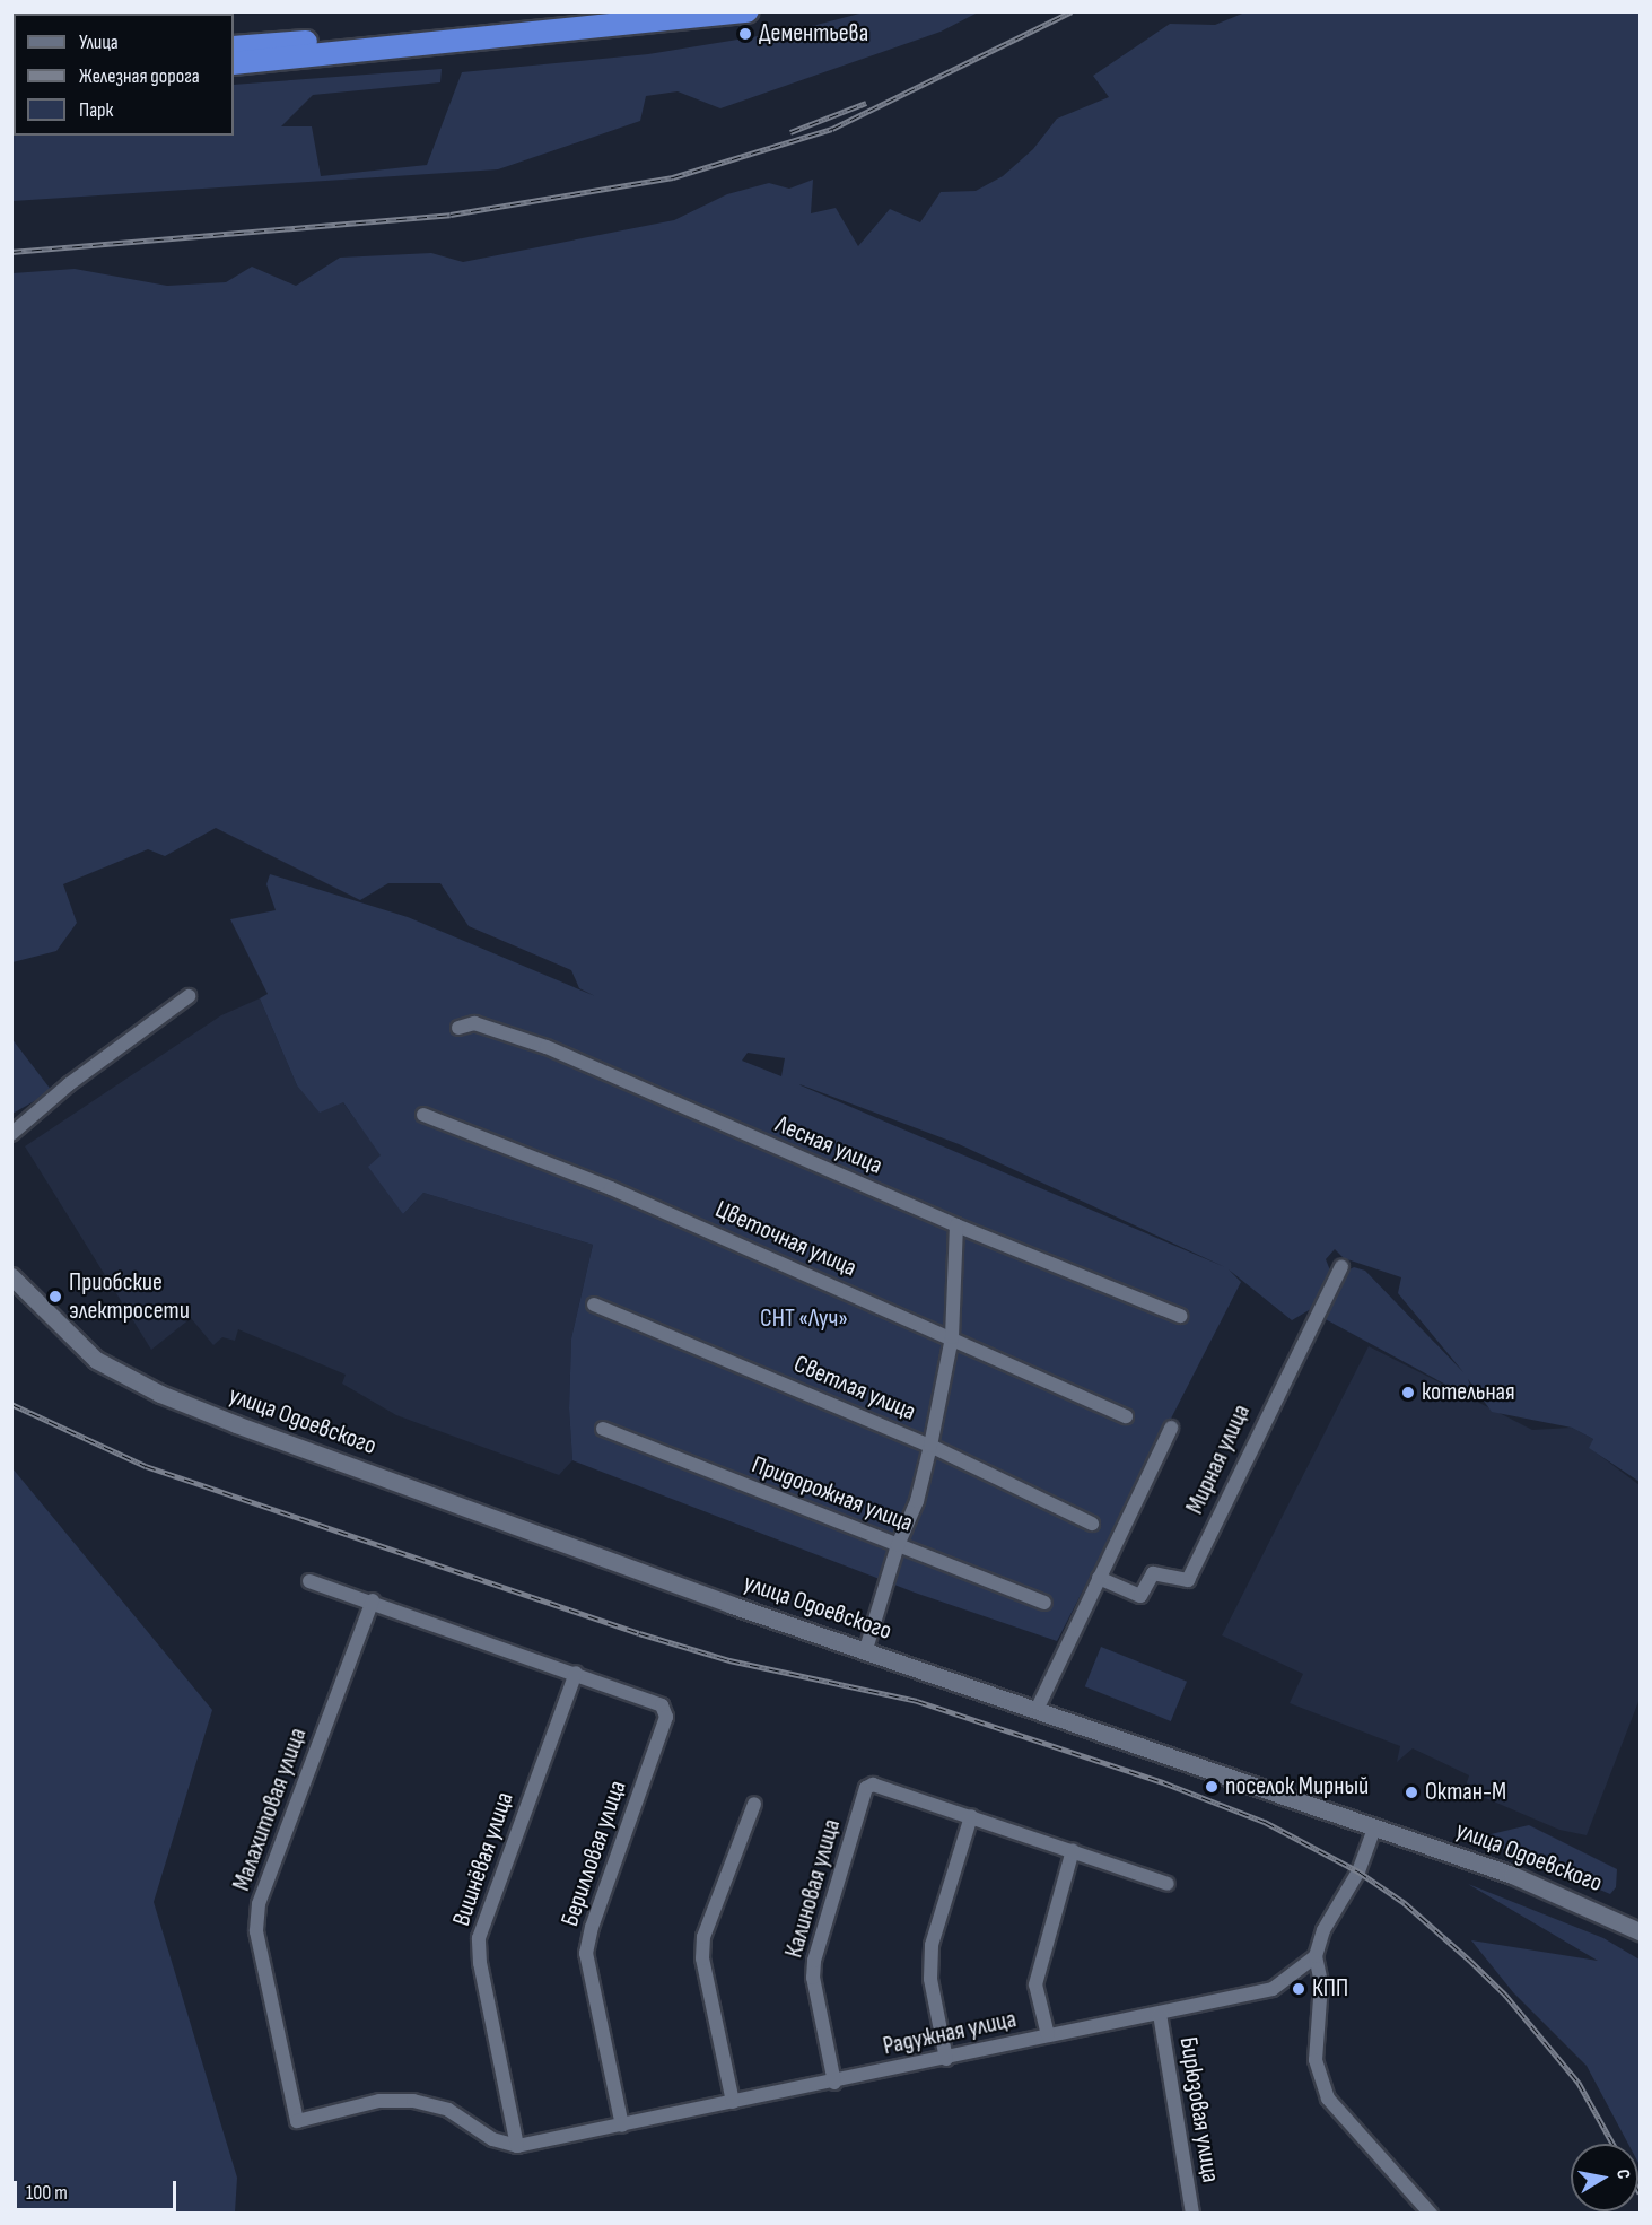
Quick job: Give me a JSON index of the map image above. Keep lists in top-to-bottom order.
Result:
{
  "streets": {
    "street": [
      "Лесная улица",
      "Цветочная улица",
      "Светлая улица",
      "улица Одоевского",
      "Мирная улица",
      "Придорожная улица",
      "Малахитовая улица",
      "Берилловая улица",
      "Вишнёвая улица",
      "Калиновая улица",
      "Радужная улица",
      "Бирюзовая улица"
    ]
  },
  "crossings": [
    ["Малахитовая улица", "Вишнёвая улица"],
    ["Малахитовая улица", "Радужная улица"],
    ["Берилловая улица", "Вишнёвая улица"],
    ["Берилловая улица", "Радужная улица"],
    ["Вишнёвая улица", "Радужная улица"],
    ["Калиновая улица", "Радужная улица"],
    ["Радужная улица", "Бирюзовая улица"]
  ],
  "parks": ["СНТ «Луч»"],
  "places": [
    "Дементьева",
    "Приобские электросети",
    "котельная",
    "поселок Мирный",
    "Октан-М",
    "КПП"
  ],
  "legend": ["Улица", "Железная дорога", "Парк"],
  "scale_bar": "100 m",
  "north": "right"
}
